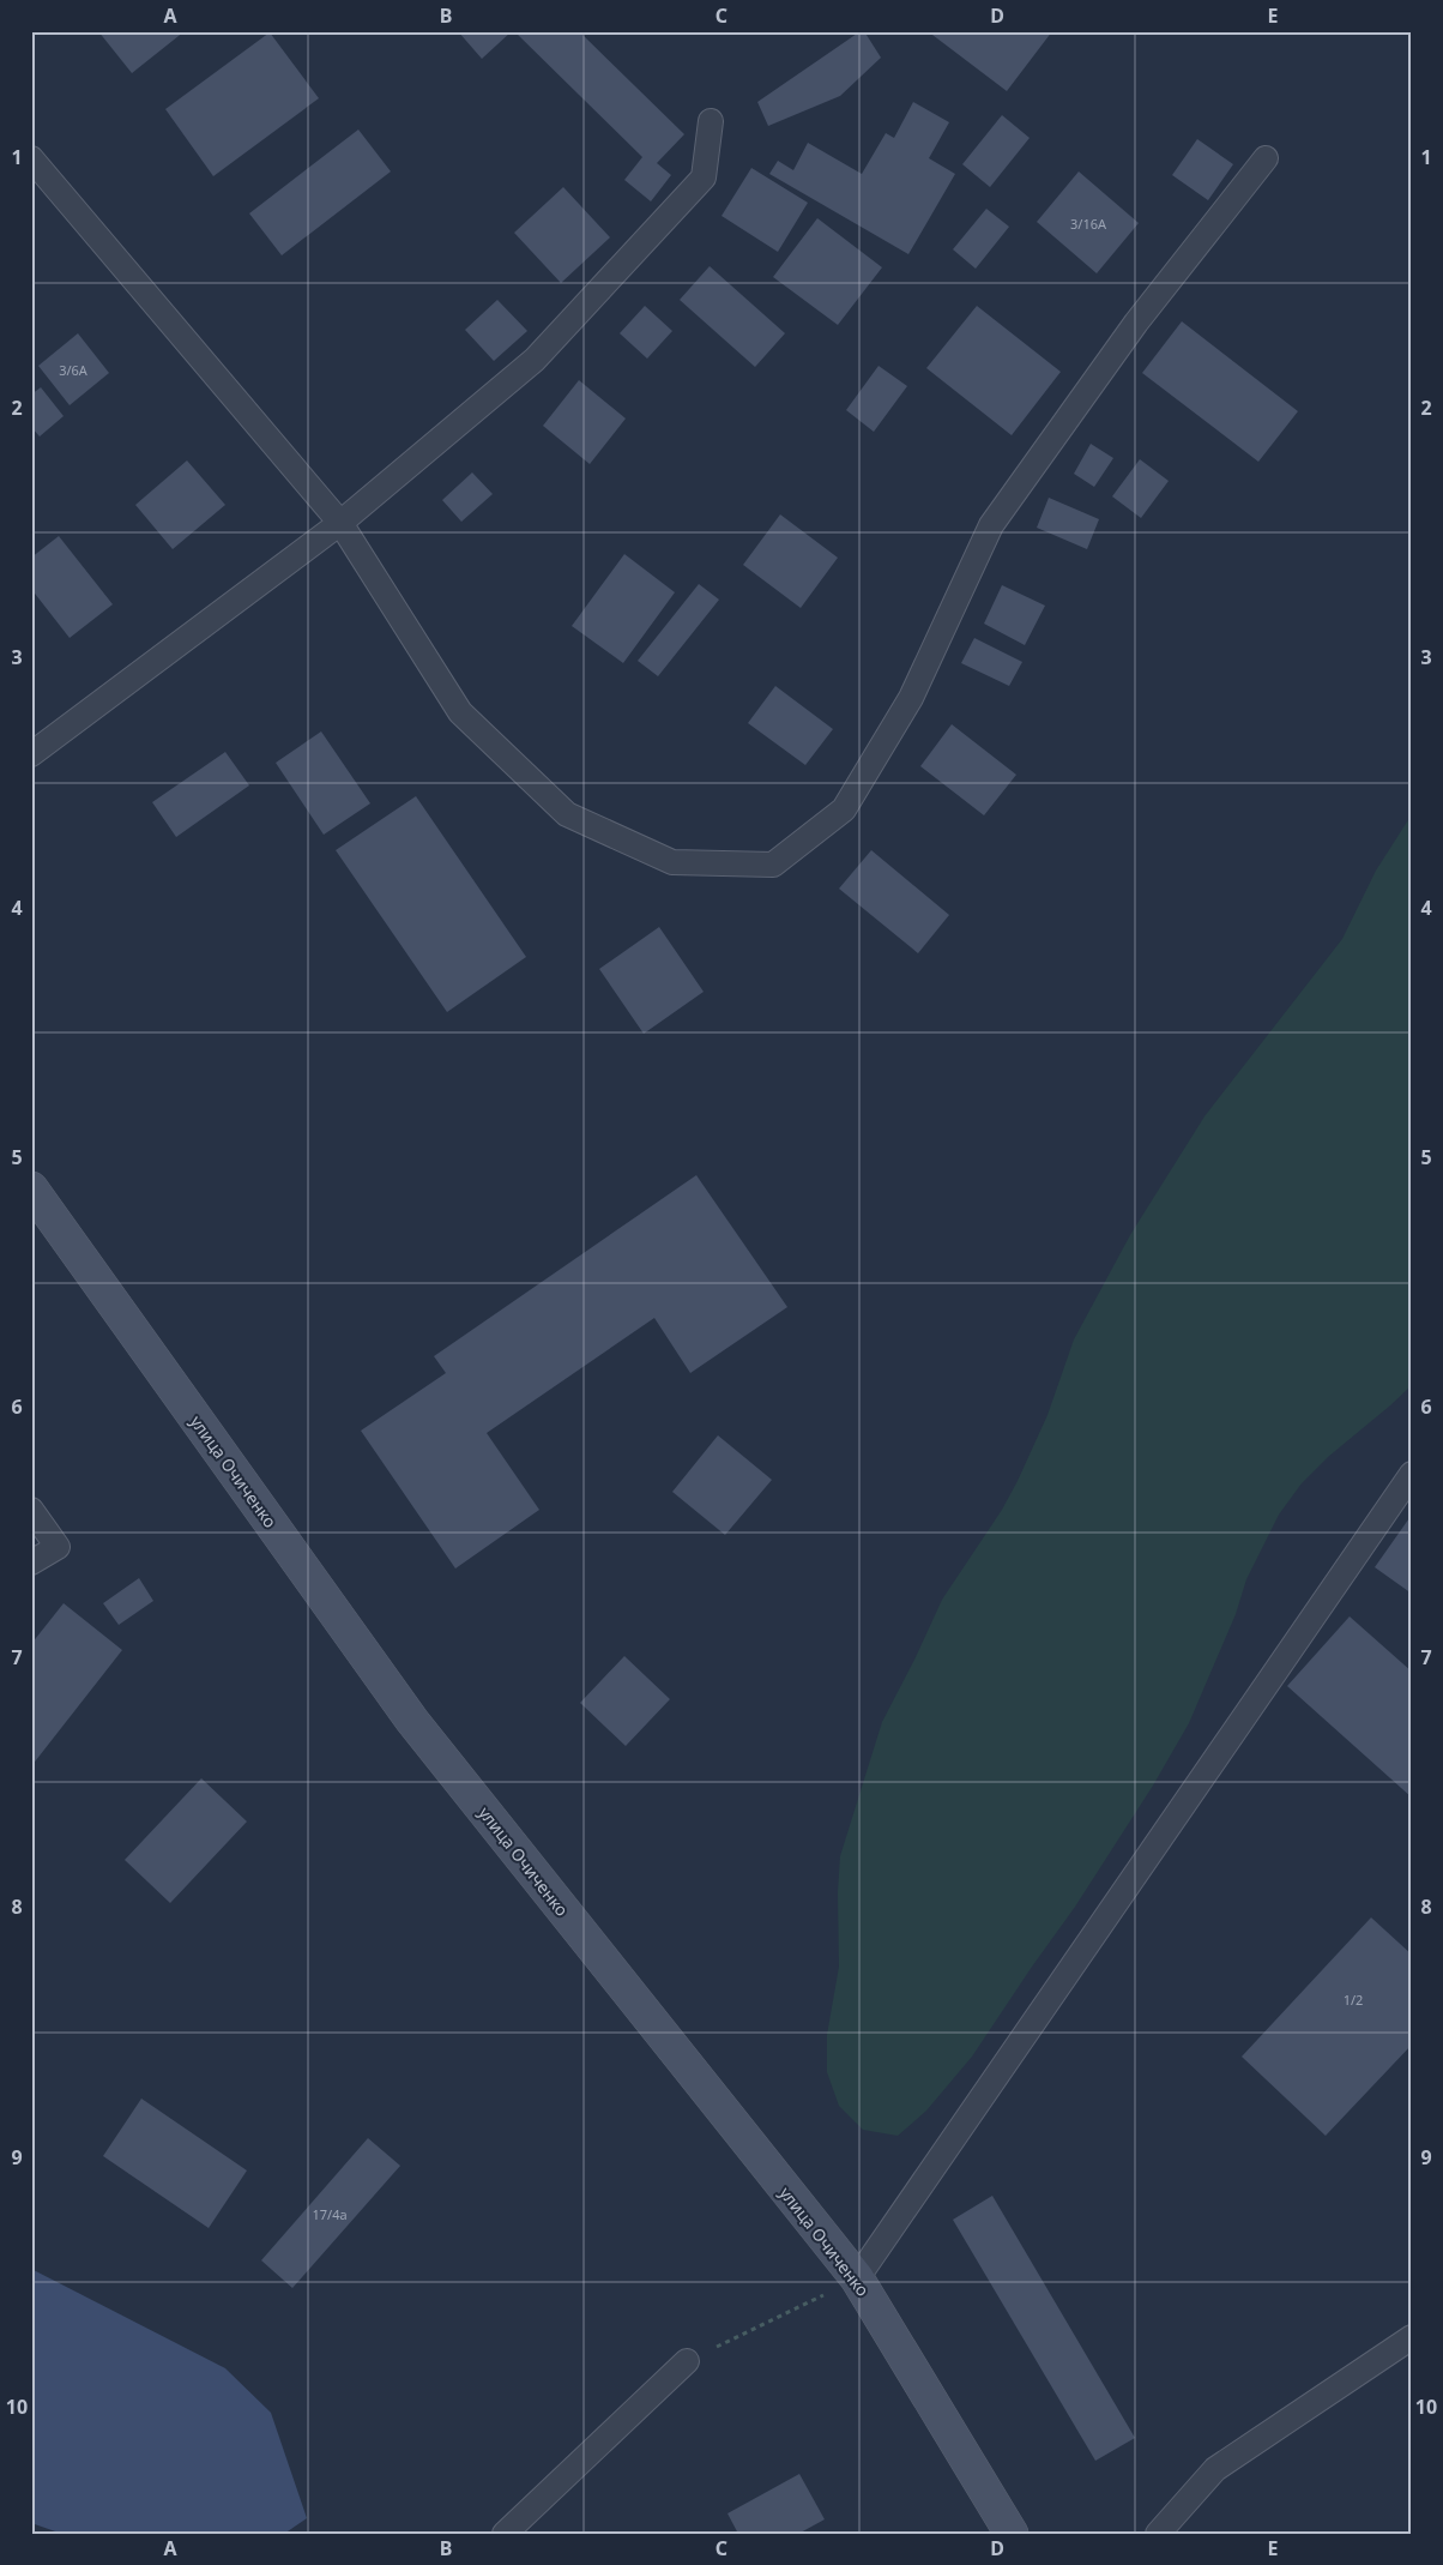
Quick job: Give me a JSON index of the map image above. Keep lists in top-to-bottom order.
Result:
{
  "streets": {
    "street": ["улица Очиченко"]
  },
  "house_numbers": [
    "3/16А",
    "3/6А",
    "1/2",
    "17/4а"
  ],
  "grid": {
    "columns": [
      "A",
      "B",
      "C",
      "D",
      "E"
    ],
    "rows": [
      "1",
      "2",
      "3",
      "4",
      "5",
      "6",
      "7",
      "8",
      "9",
      "10"
    ]
  }
}
